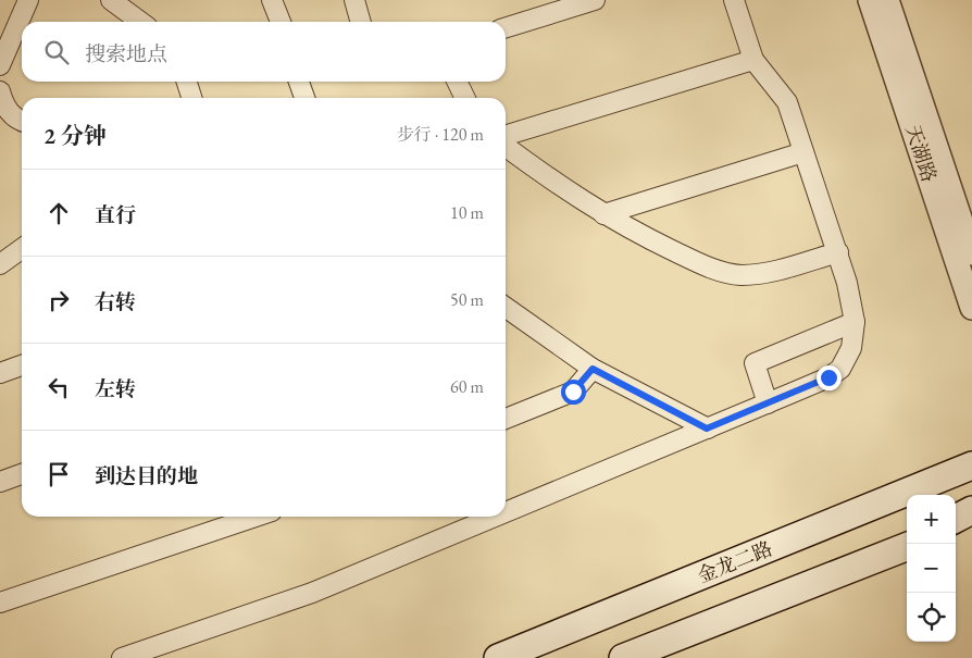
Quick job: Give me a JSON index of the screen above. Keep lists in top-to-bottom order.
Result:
{
  "streets": {
    "main road": ["金龙二路"],
    "street": ["天湖路"]
  },
  "page": {
    "search": "搜索地点",
    "heading": ["2 分钟", "步行 · 120 m"],
    "list": [
      ["直行", "10 m"],
      ["右转", "50 m"],
      ["左转", "60 m"],
      "到达目的地"
    ],
    "map_buttons": ["+", "−"]
  }
}
